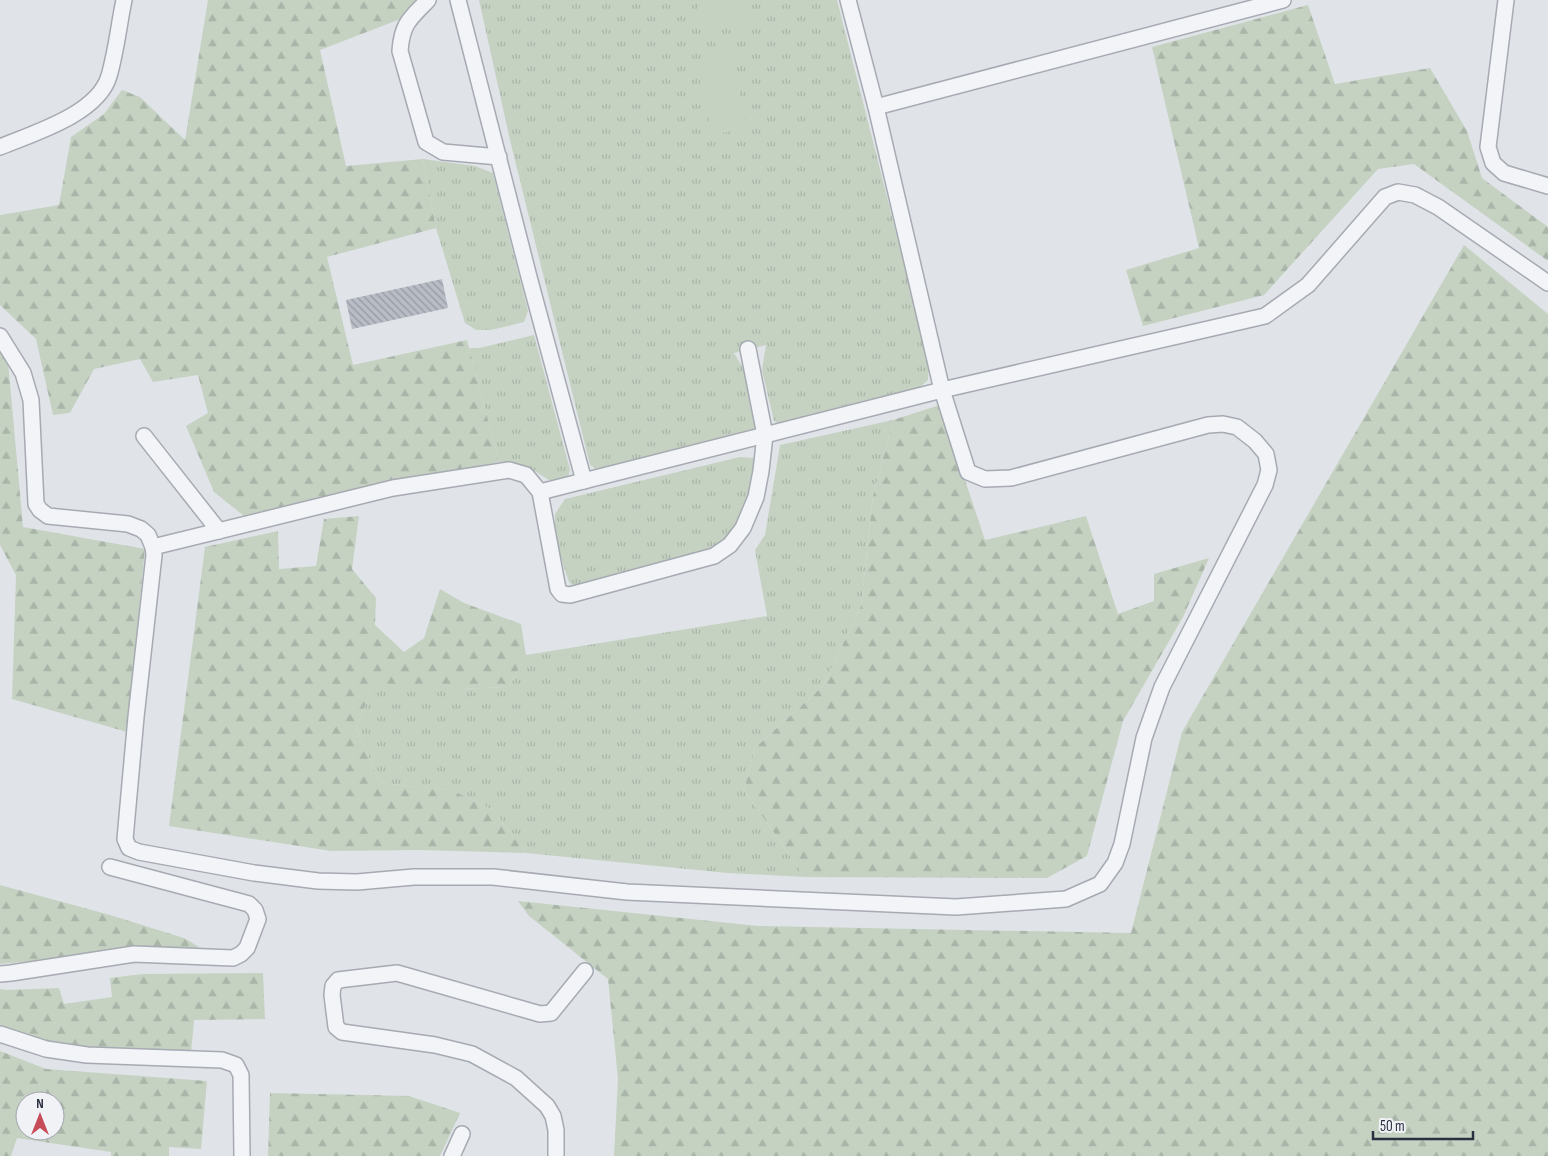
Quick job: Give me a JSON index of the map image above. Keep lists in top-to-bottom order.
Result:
{
  "scale_bar": "50 m",
  "north": "top"
}
